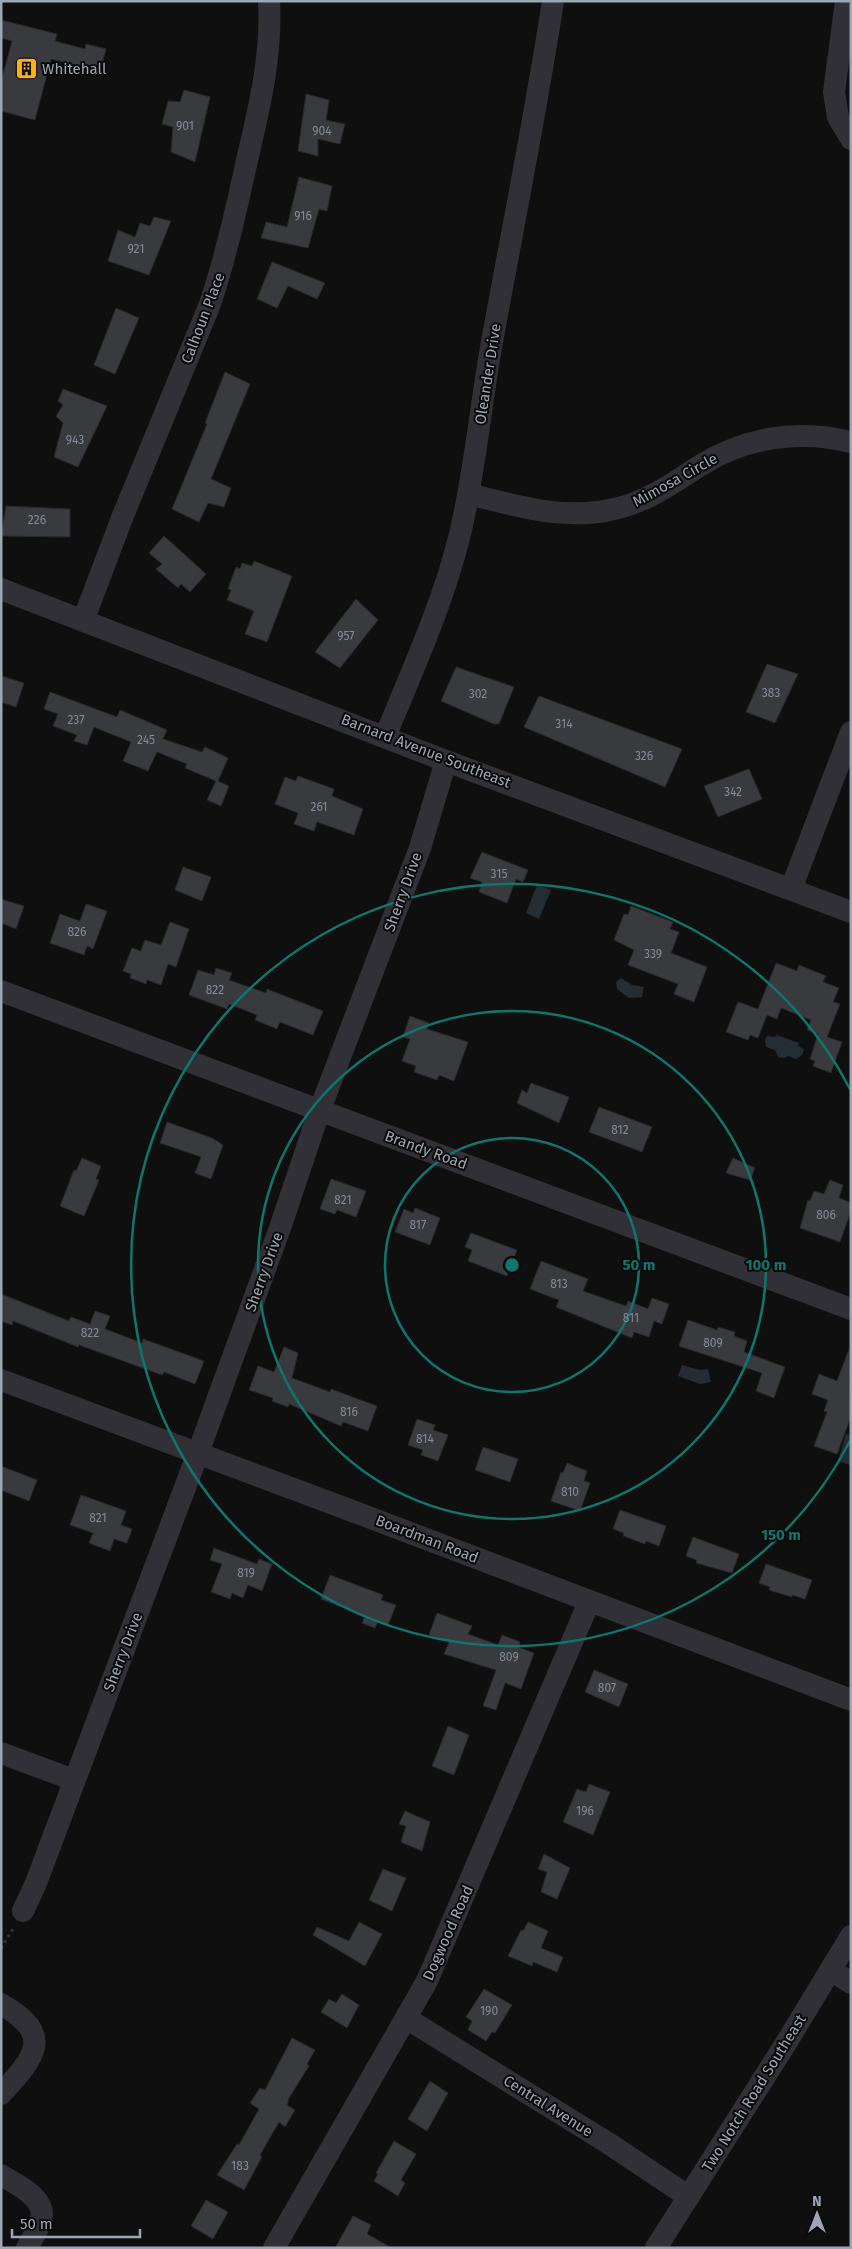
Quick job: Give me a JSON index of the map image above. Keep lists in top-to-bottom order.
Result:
{
  "streets": {
    "street": [
      "Calhoun Place",
      "Oleander Drive",
      "Mimosa Circle",
      "Barnard Avenue Southeast",
      "Sherry Drive",
      "Brandy Road",
      "Boardman Road",
      "Dogwood Road",
      "Two Notch Road Southeast",
      "Central Avenue"
    ]
  },
  "crossings": [
    ["Calhoun Place", "Barnard Avenue Southeast"],
    ["Oleander Drive", "Mimosa Circle"],
    ["Oleander Drive", "Barnard Avenue Southeast"],
    ["Barnard Avenue Southeast", "Sherry Drive"],
    ["Sherry Drive", "Brandy Road"],
    ["Sherry Drive", "Boardman Road"],
    ["Boardman Road", "Dogwood Road"],
    ["Dogwood Road", "Central Avenue"],
    ["Two Notch Road Southeast", "Central Avenue"]
  ],
  "places": {
    "building": ["Whitehall"]
  },
  "house_numbers": [
    "901",
    "904",
    "916",
    "921",
    "943",
    "226",
    "957",
    "383",
    "302",
    "237",
    "314",
    "245",
    "326",
    "342",
    "261",
    "315",
    "826",
    "339",
    "822",
    "812",
    "821",
    "806",
    "817",
    "813",
    "811",
    "822",
    "809",
    "816",
    "814",
    "810",
    "821",
    "819",
    "809",
    "807",
    "196",
    "190",
    "183"
  ],
  "scale_bar": "50 m",
  "north": "top",
  "rings": ["50 m", "100 m", "150 m"]
}
